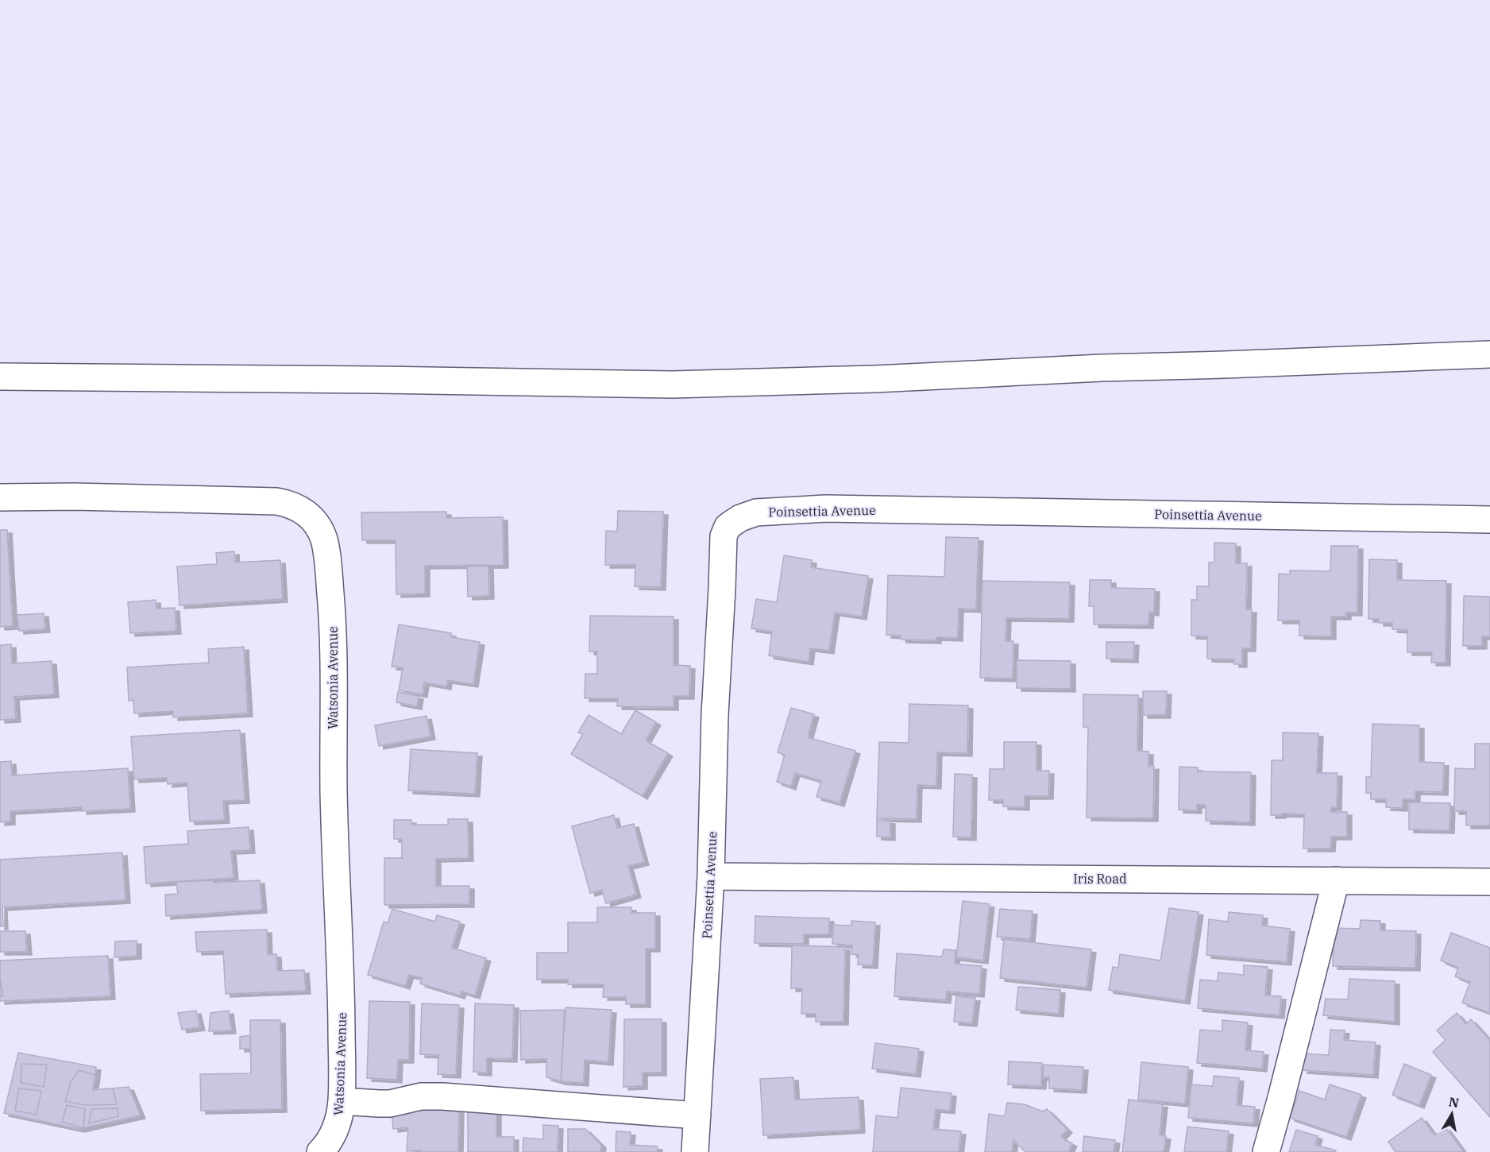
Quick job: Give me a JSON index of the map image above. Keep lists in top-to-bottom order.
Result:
{
  "streets": {
    "street": ["Poinsettia Avenue", "Watsonia Avenue", "Iris Road"]
  },
  "crossings": [
    ["Poinsettia Avenue", "Iris Road"]
  ],
  "north": "top"
}
